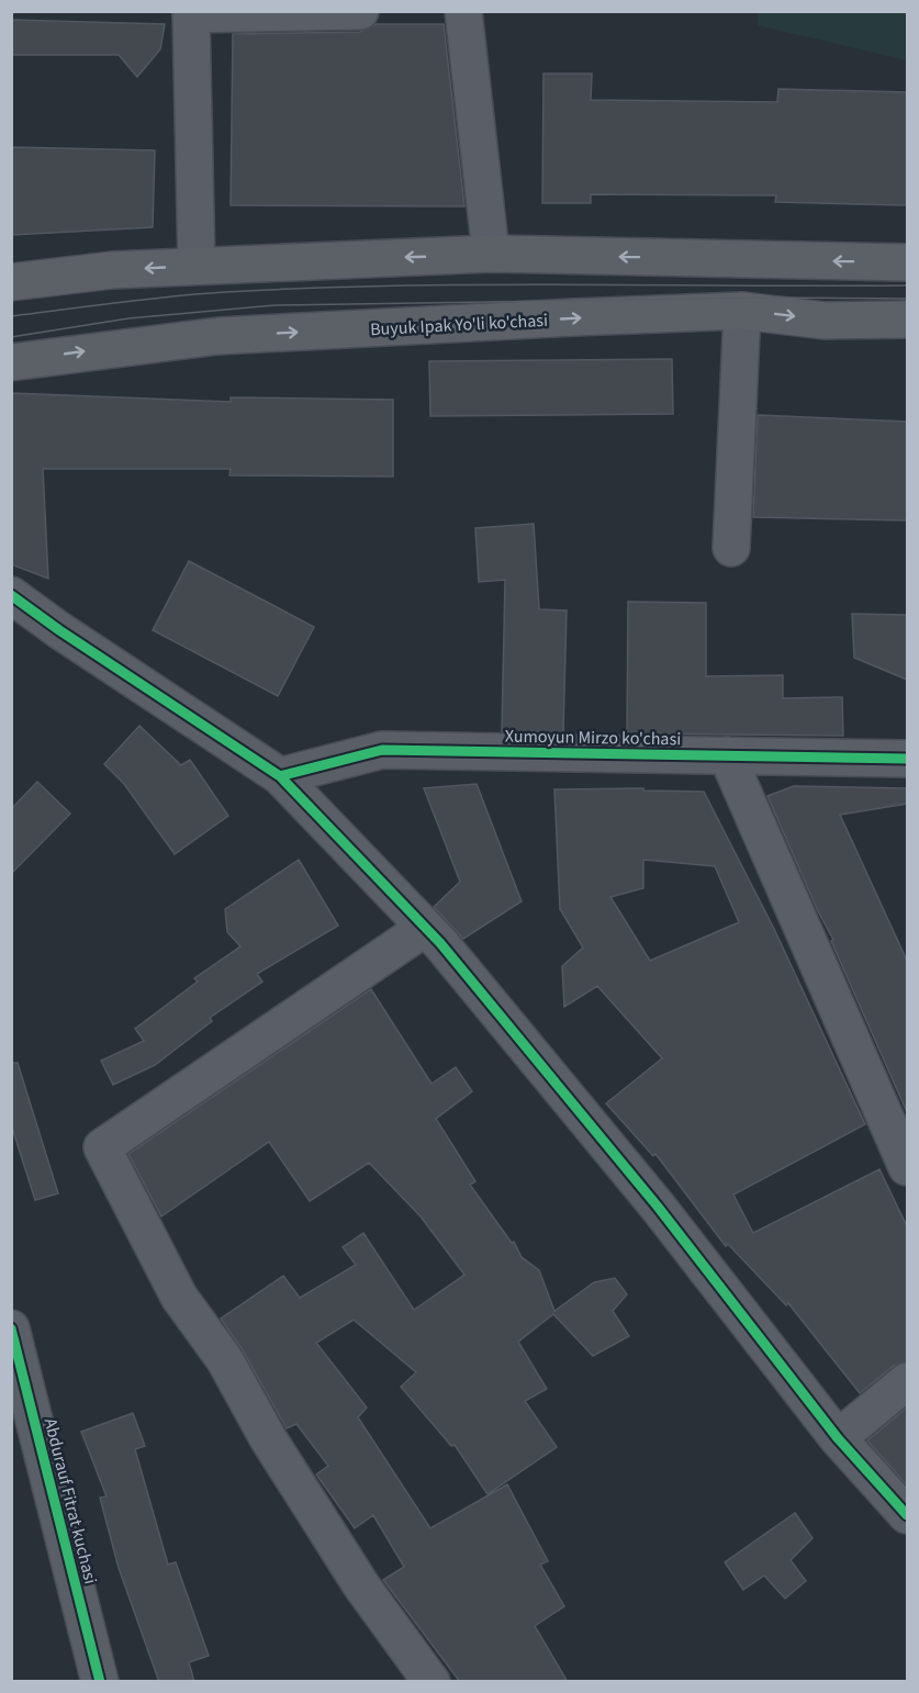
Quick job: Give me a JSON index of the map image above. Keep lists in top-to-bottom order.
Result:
{
  "streets": {
    "main road": ["Buyuk Ipak Yo'li ko'chasi"],
    "street": ["Xumoyun Mirzo ko'chasi", "Abdurauf Fitrat kuchasi"]
  }
}
